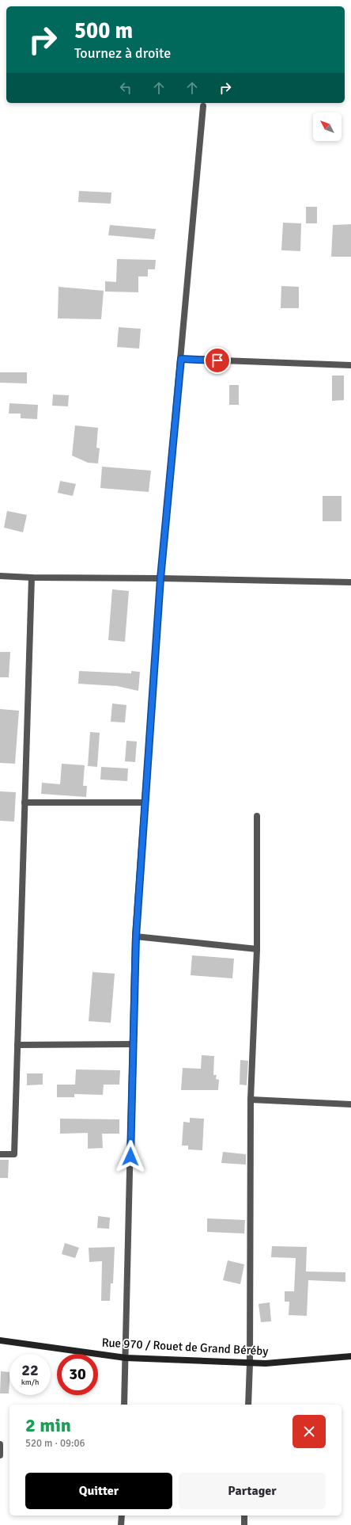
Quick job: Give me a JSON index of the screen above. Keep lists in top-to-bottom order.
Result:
{
  "streets": {
    "main road": ["Rue 970 / Rouet de Grand Béréby"]
  },
  "north": "top left",
  "page": {
    "turn": ["500 m", "Tournez à droite"],
    "speed": "22 km/h",
    "limit": "30",
    "heading": ["2 min", "520 m · 09:06"],
    "buttons": ["Quitter", "Partager"]
  }
}
